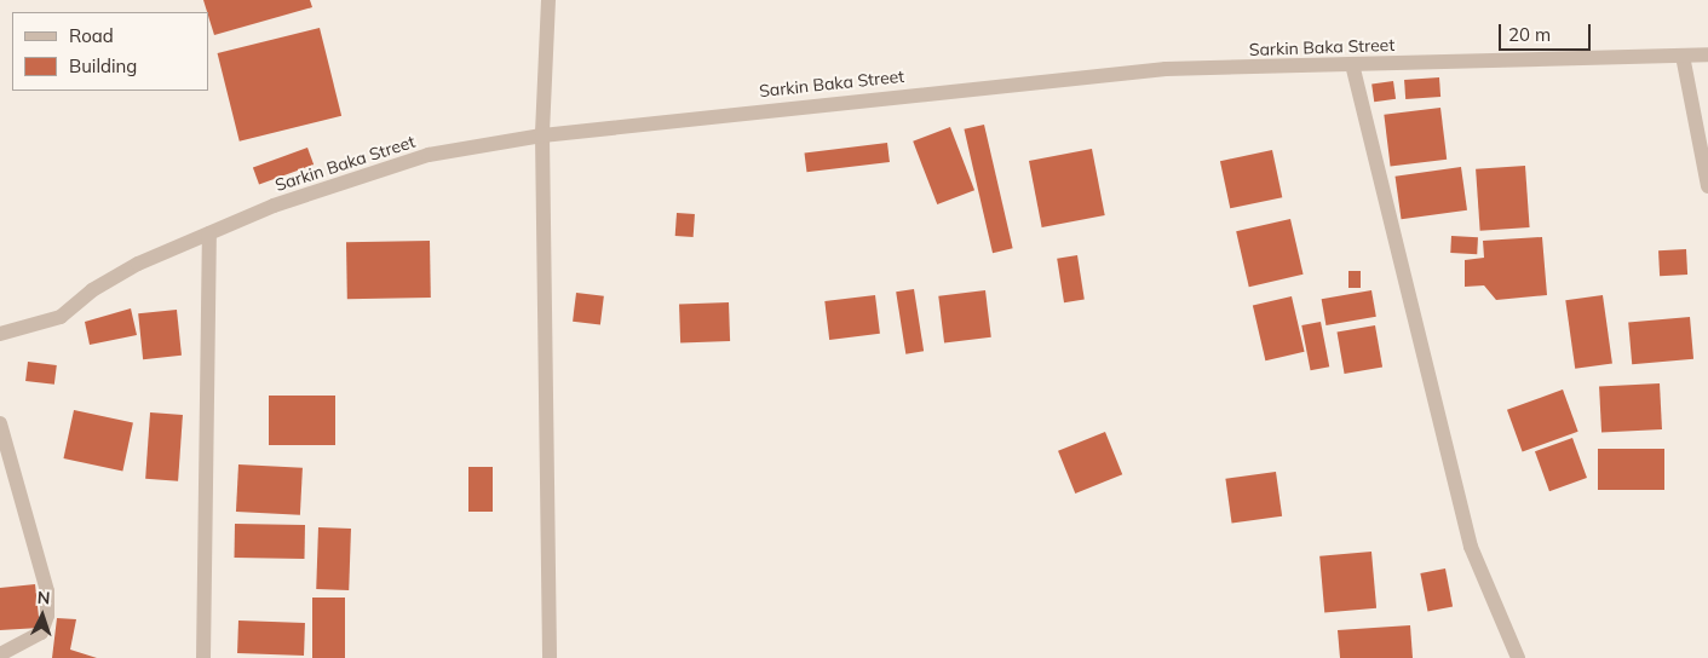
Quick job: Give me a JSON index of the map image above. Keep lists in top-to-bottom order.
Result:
{
  "streets": {
    "street": ["Sarkin Baka Street"]
  },
  "legend": ["Road", "Building"],
  "scale_bar": "20 m",
  "north": "top"
}
